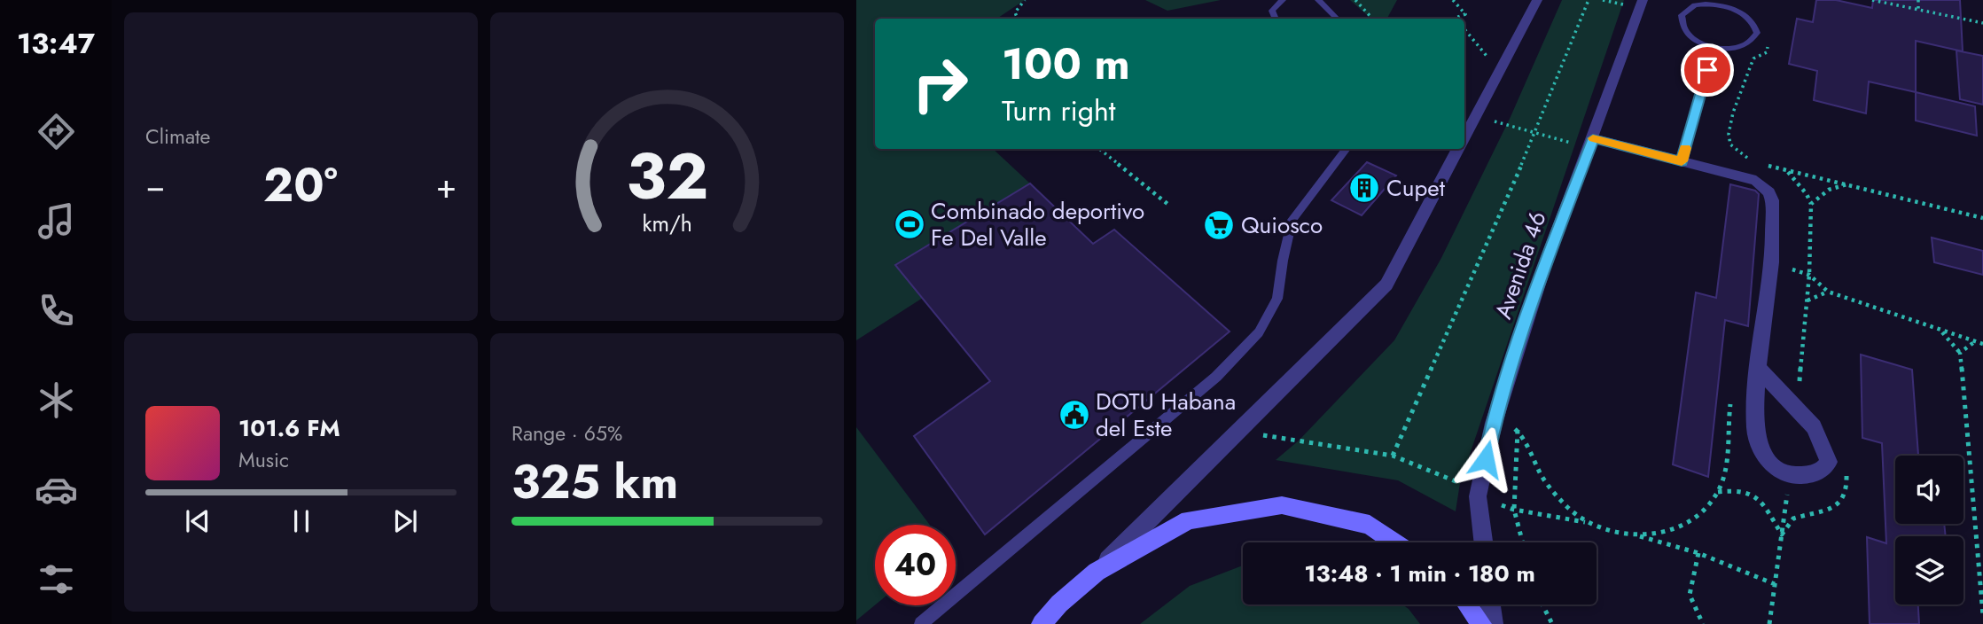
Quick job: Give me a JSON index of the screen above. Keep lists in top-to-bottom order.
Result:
{
  "streets": {
    "street": ["Avenida 46"]
  },
  "places": {
    "building": ["Cupet"],
    "sports": ["Combinado deportivo Fe Del Valle"],
    "supermarket": ["Quiosco"],
    "public building": ["DOTU Habana del Este"]
  },
  "page": {
    "tabs": "13:47",
    "tile": [
      "Climate",
      ["Range · 65%", "325 km"]
    ],
    "turn": ["100 m", "Turn right"],
    "heat": ["−", "20°", "+"],
    "song": ["101.6 FM", "Music"],
    "limit": "40",
    "trip": "13:48 · 1 min · 180 m",
    "gauge": ["32", "km/h"]
  }
}
